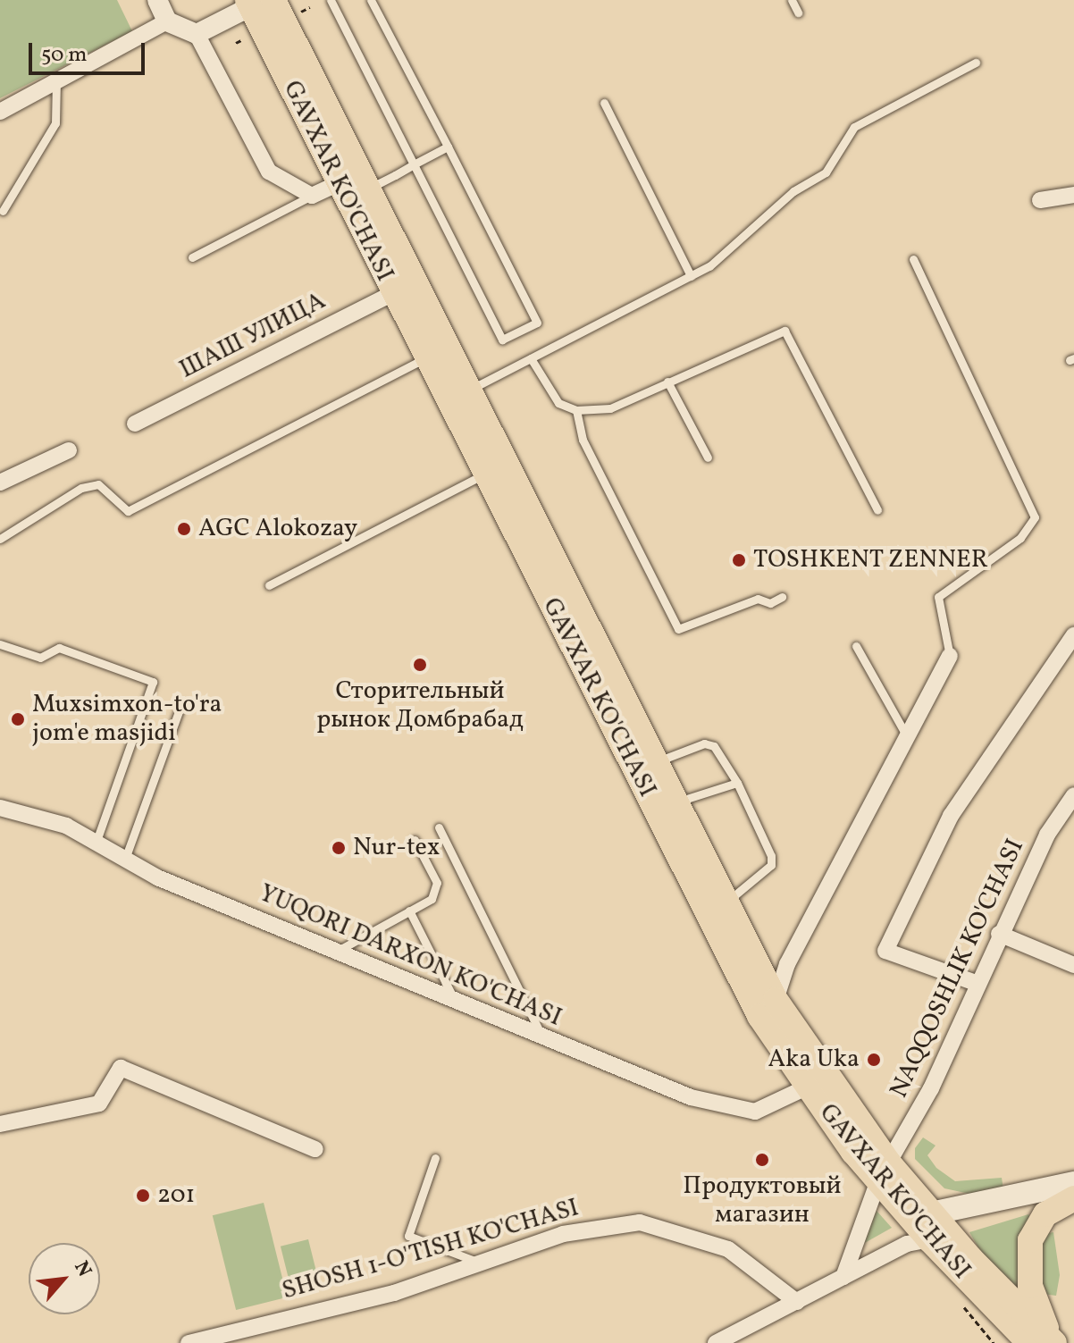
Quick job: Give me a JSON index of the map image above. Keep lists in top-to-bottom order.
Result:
{
  "streets": {
    "main road": ["GAVXAR KO'CHASI"],
    "street": [
      "ШАШ УЛИЦА",
      "YUQORI DARXON KO'CHASI",
      "NAQQOSHLIK KO'CHASI",
      "SHOSH 1-O'TISH KO'CHASI"
    ]
  },
  "crossings": [
    ["GAVXAR KO'CHASI", "ШАШ УЛИЦА"],
    ["GAVXAR KO'CHASI", "YUQORI DARXON KO'CHASI"],
    ["GAVXAR KO'CHASI", "NAQQOSHLIK KO'CHASI"]
  ],
  "places": [
    "AGC Alokozay",
    "TOSHKENT ZENNER",
    "Сторительный рынок Домбрабад",
    "Muxsimxon-to'ra jom'e masjidi",
    "Nur-tex",
    "Aka Uka",
    "Продуктовый магазин",
    "201"
  ],
  "scale_bar": "50 m",
  "north": "top right"
}
